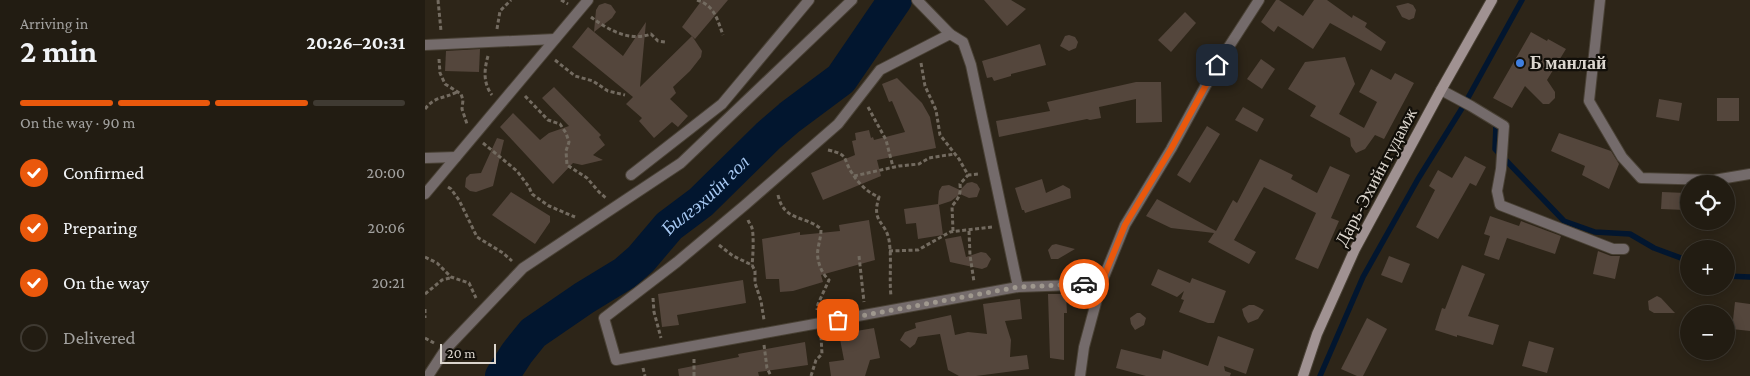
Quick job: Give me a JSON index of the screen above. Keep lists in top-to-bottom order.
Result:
{
  "streets": {
    "main road": ["Дарь-Эхийн гудамж"]
  },
  "water": ["Билгэхийн гол"],
  "places": ["Б манлай"],
  "scale_bar": "20 m",
  "page": {
    "heading": ["2 min", "Arriving in", "20:26–20:31"],
    "bar": "On the way · 90 m",
    "list": [
      ["Confirmed", "20:00"],
      ["Preparing", "20:06"],
      ["On the way", "20:21"],
      "Delivered"
    ],
    "map_buttons": ["+", "−"],
    "scale": "20 m"
  }
}
